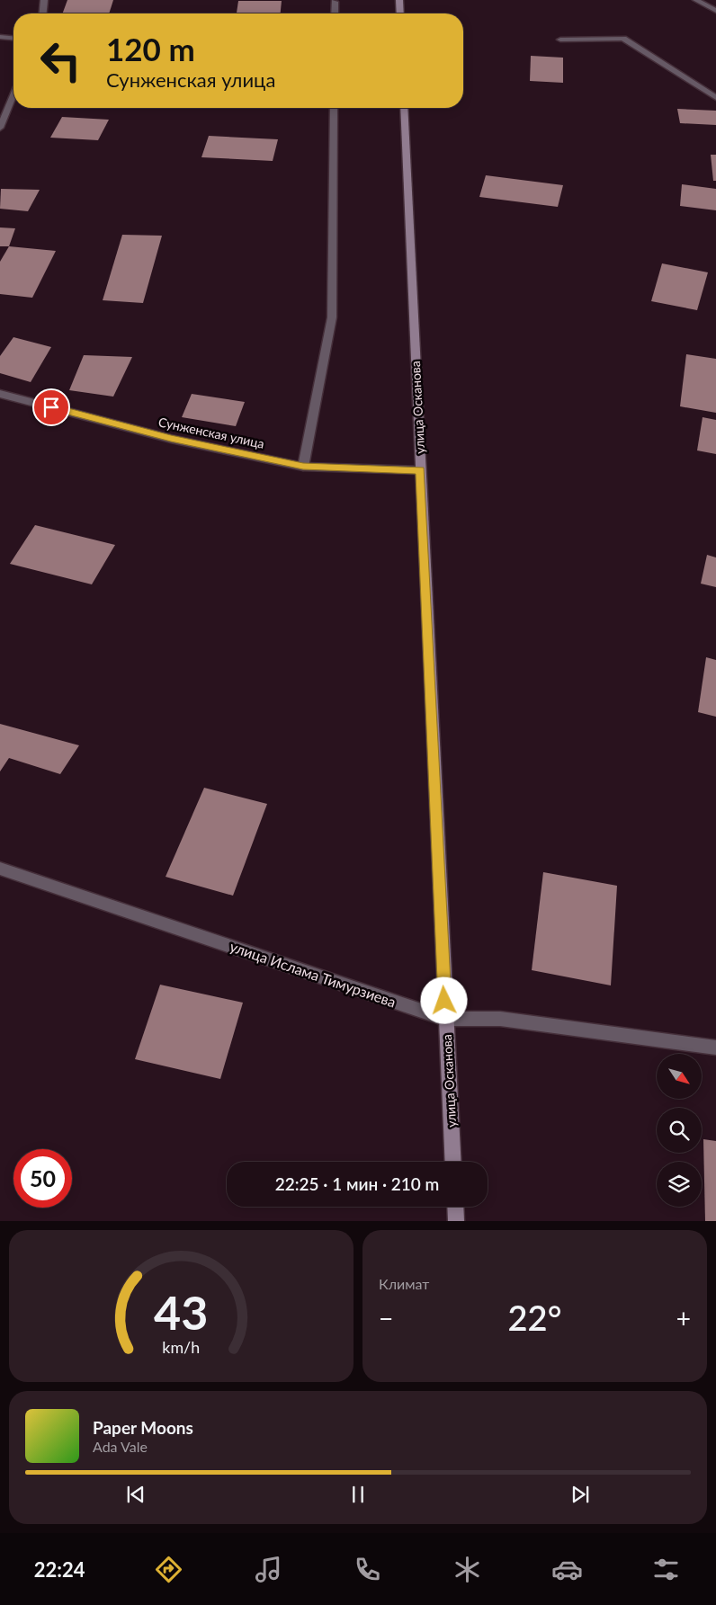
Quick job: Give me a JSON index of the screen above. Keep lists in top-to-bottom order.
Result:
{
  "streets": {
    "main road": ["улица Осканова"],
    "street": ["Сунженская улица", "улица Ислама Тимурзиева"]
  },
  "crossings": [
    ["улица Осканова", "Сунженская улица"],
    ["улица Осканова", "улица Ислама Тимурзиева"]
  ],
  "north": "bottom right",
  "page": {
    "turn": ["120 m", "Сунженская улица"],
    "limit": "50",
    "trip": "22:25 · 1 мин · 210 m",
    "tile": "Климат",
    "heat": ["−", "22°", "+"],
    "song": ["Paper Moons", "Ada Vale"],
    "tabs": "22:24",
    "gauge": ["43", "km/h"]
  }
}
